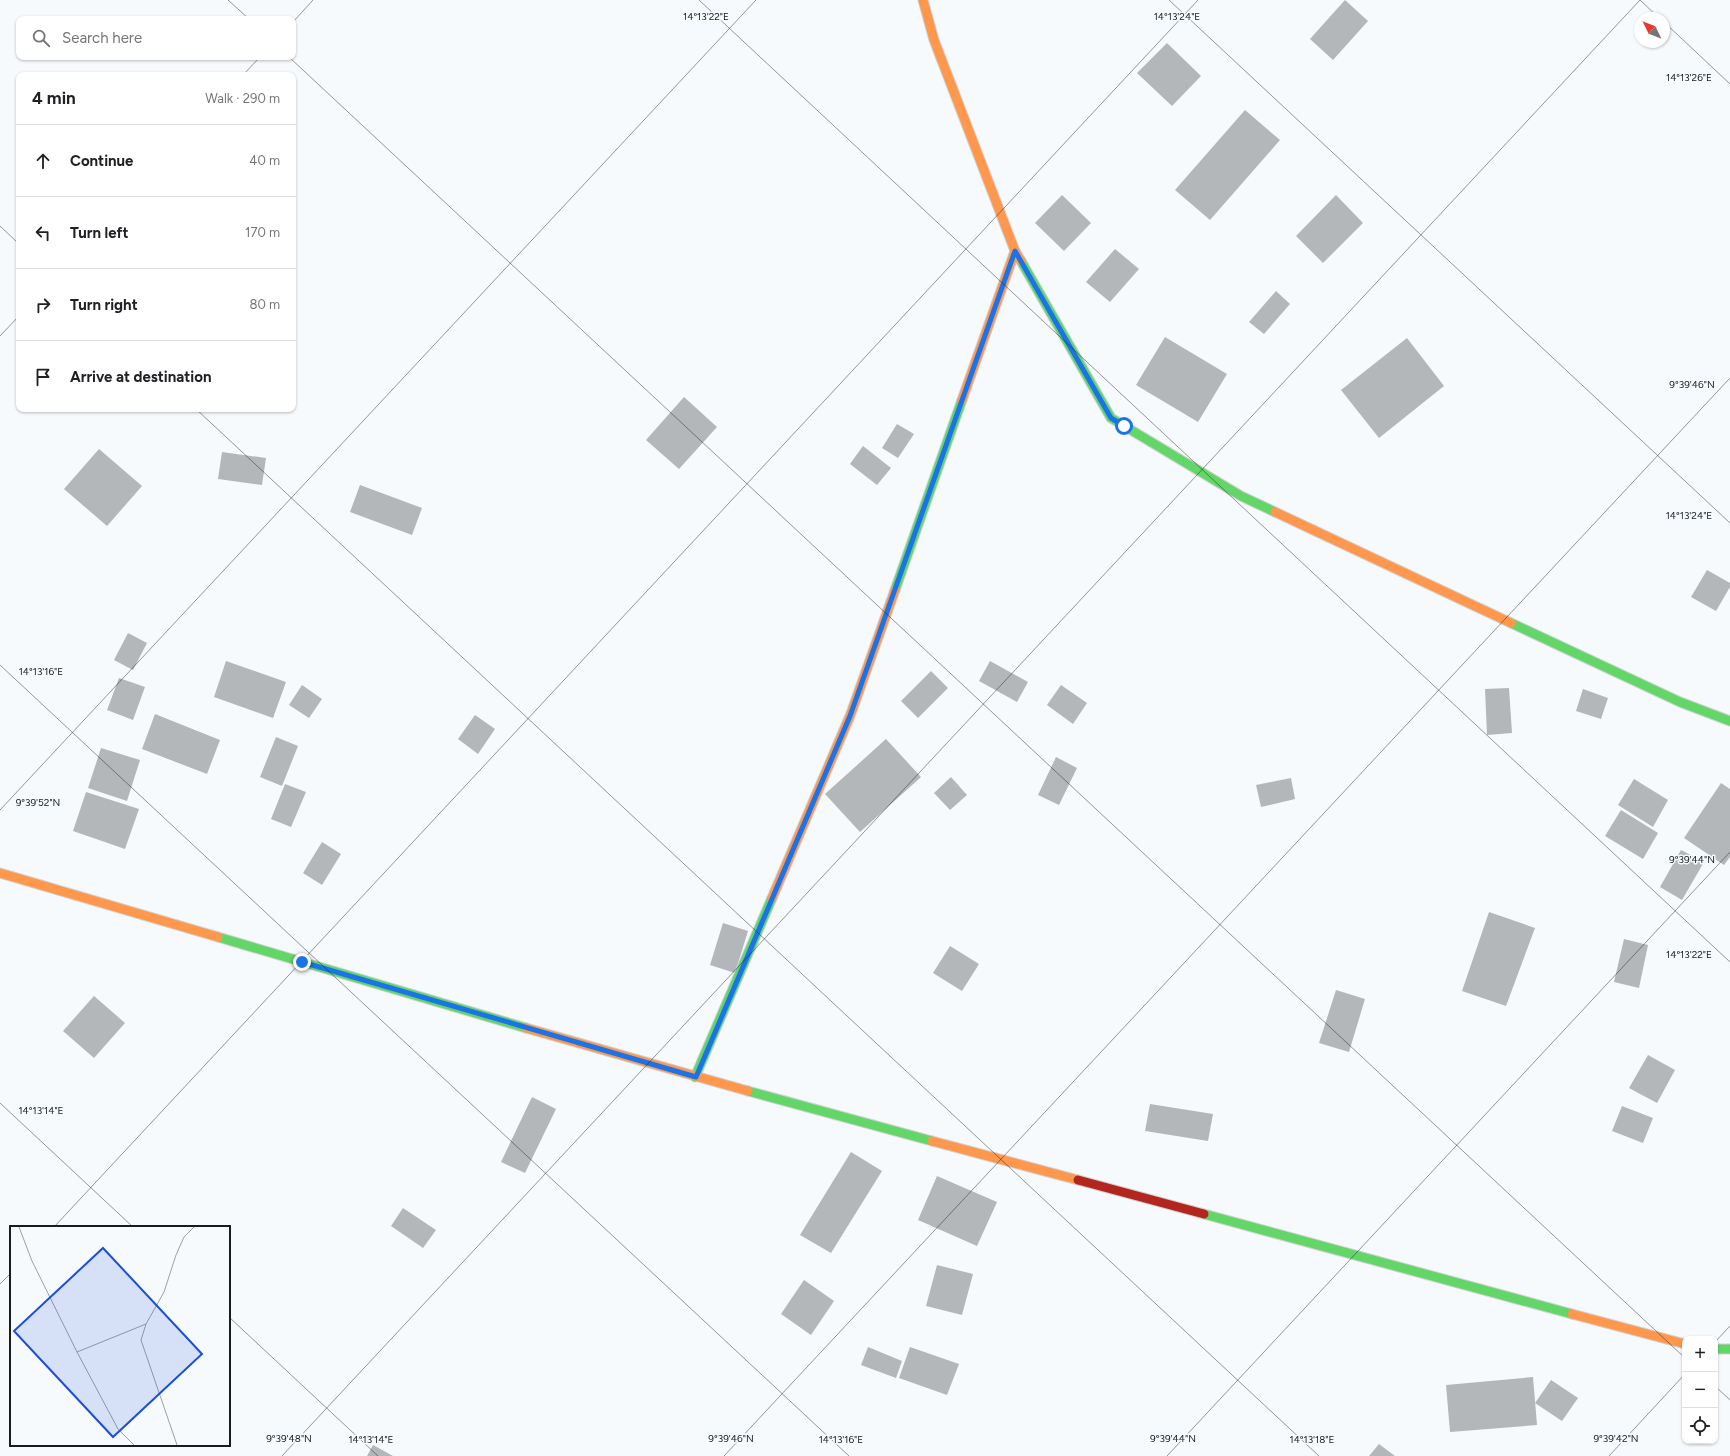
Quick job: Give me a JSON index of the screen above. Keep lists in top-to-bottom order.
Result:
{
  "north": "top left",
  "page": {
    "search": "Search here",
    "heading": ["4 min", "Walk · 290 m"],
    "list": [
      ["Continue", "40 m"],
      ["Turn left", "170 m"],
      ["Turn right", "80 m"],
      "Arrive at destination"
    ],
    "map_buttons": ["+", "−"]
  },
  "coordinates": [
    "14°13'22\"E",
    "14°13'24\"E",
    "14°13'26\"E",
    "9°39'46\"N",
    "14°13'16\"E",
    "9°39'52\"N",
    "9°39'44\"N",
    "14°13'14\"E",
    "9°39'48\"N",
    "9°39'42\"N",
    "14°13'18\"E"
  ]
}
